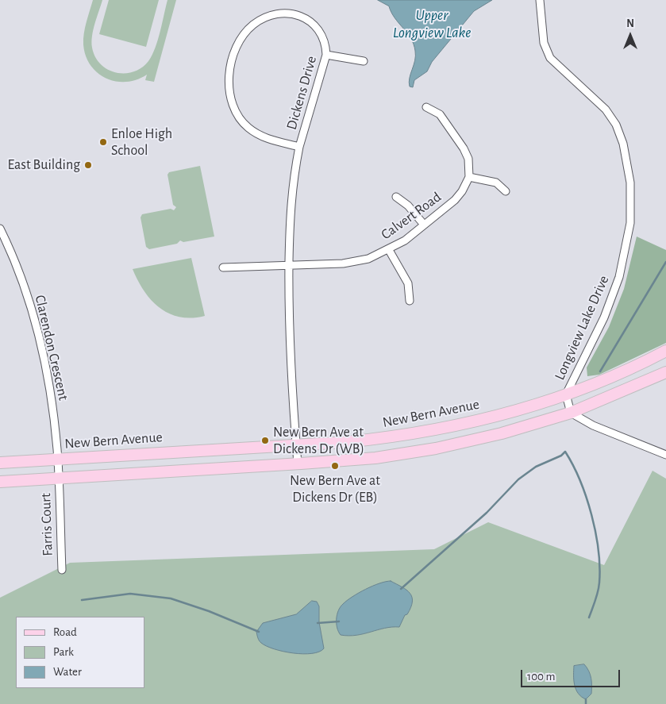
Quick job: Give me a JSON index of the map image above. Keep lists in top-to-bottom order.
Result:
{
  "streets": {
    "main road": ["New Bern Avenue"],
    "street": [
      "Dickens Drive",
      "Calvert Road",
      "Longview Lake Drive",
      "Clarendon Crescent",
      "Farris Court"
    ]
  },
  "crossings": [
    ["Dickens Drive", "Calvert Road"],
    ["Dickens Drive", "New Bern Avenue"],
    ["Longview Lake Drive", "New Bern Avenue"],
    ["Clarendon Crescent", "New Bern Avenue"],
    ["Clarendon Crescent", "Farris Court"]
  ],
  "water": ["Upper Longview Lake"],
  "places": [
    "Enloe High School",
    "East Building",
    "New Bern Ave at Dickens Dr (WB)",
    "New Bern Ave at Dickens Dr (EB)"
  ],
  "legend": ["Road", "Park", "Water"],
  "scale_bar": "100 m",
  "north": "top"
}
